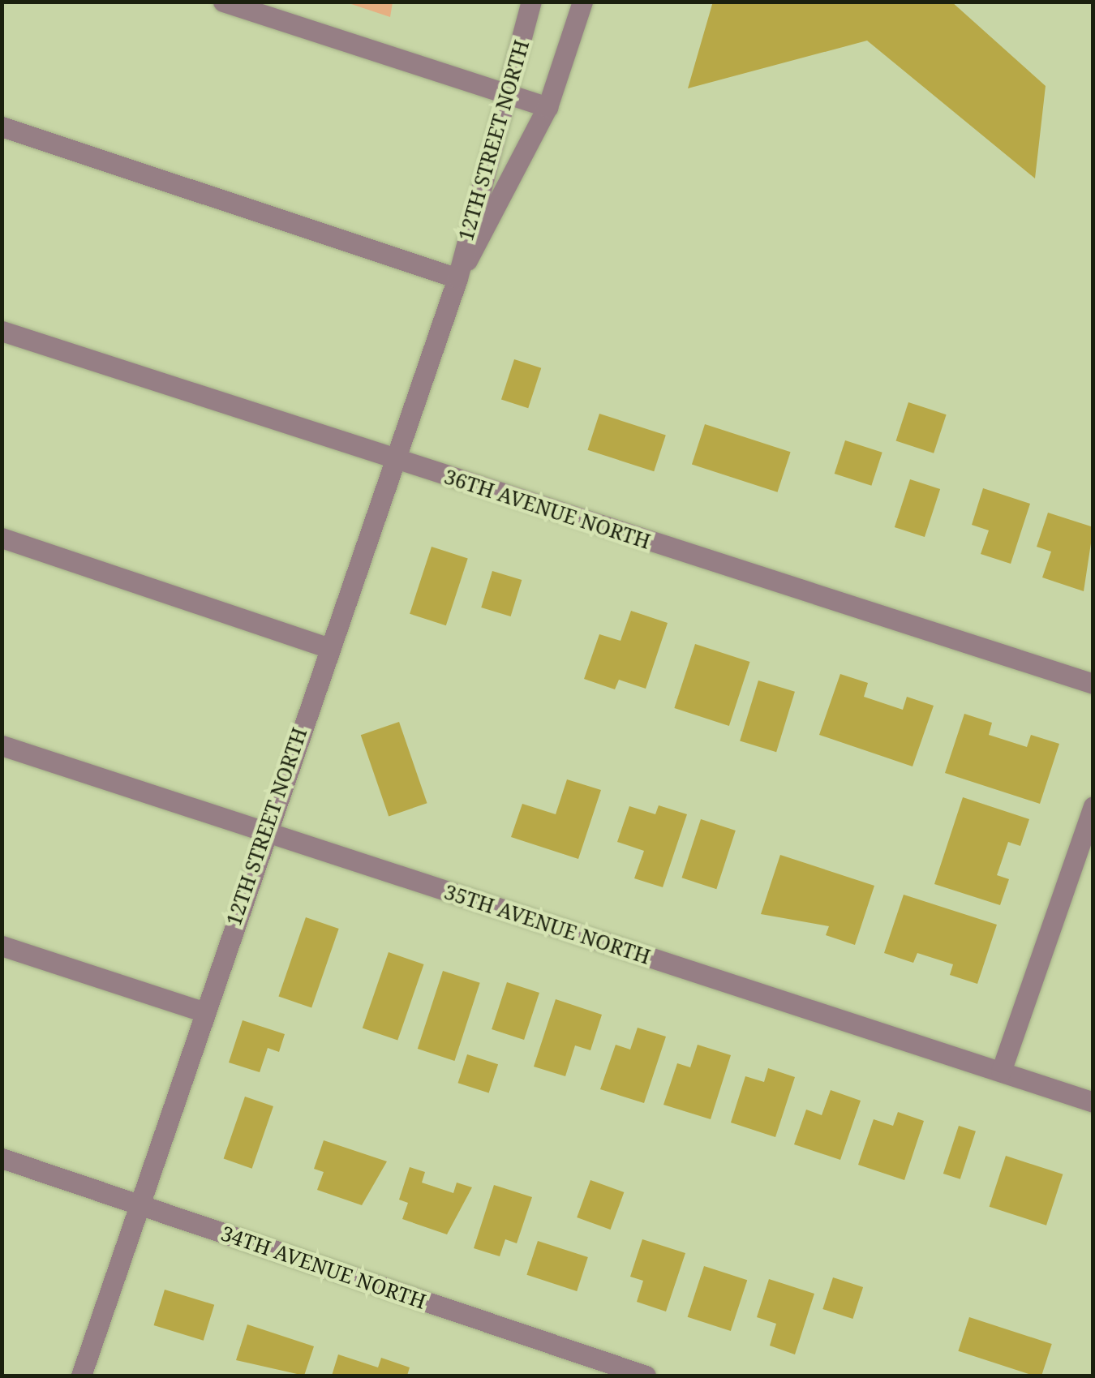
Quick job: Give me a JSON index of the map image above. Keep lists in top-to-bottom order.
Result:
{
  "streets": {
    "street": [
      "12TH STREET NORTH",
      "36TH AVENUE NORTH",
      "35TH AVENUE NORTH",
      "34TH AVENUE NORTH"
    ]
  },
  "crossings": [
    ["12TH STREET NORTH", "36TH AVENUE NORTH"],
    ["12TH STREET NORTH", "35TH AVENUE NORTH"],
    ["12TH STREET NORTH", "34TH AVENUE NORTH"]
  ]
}
